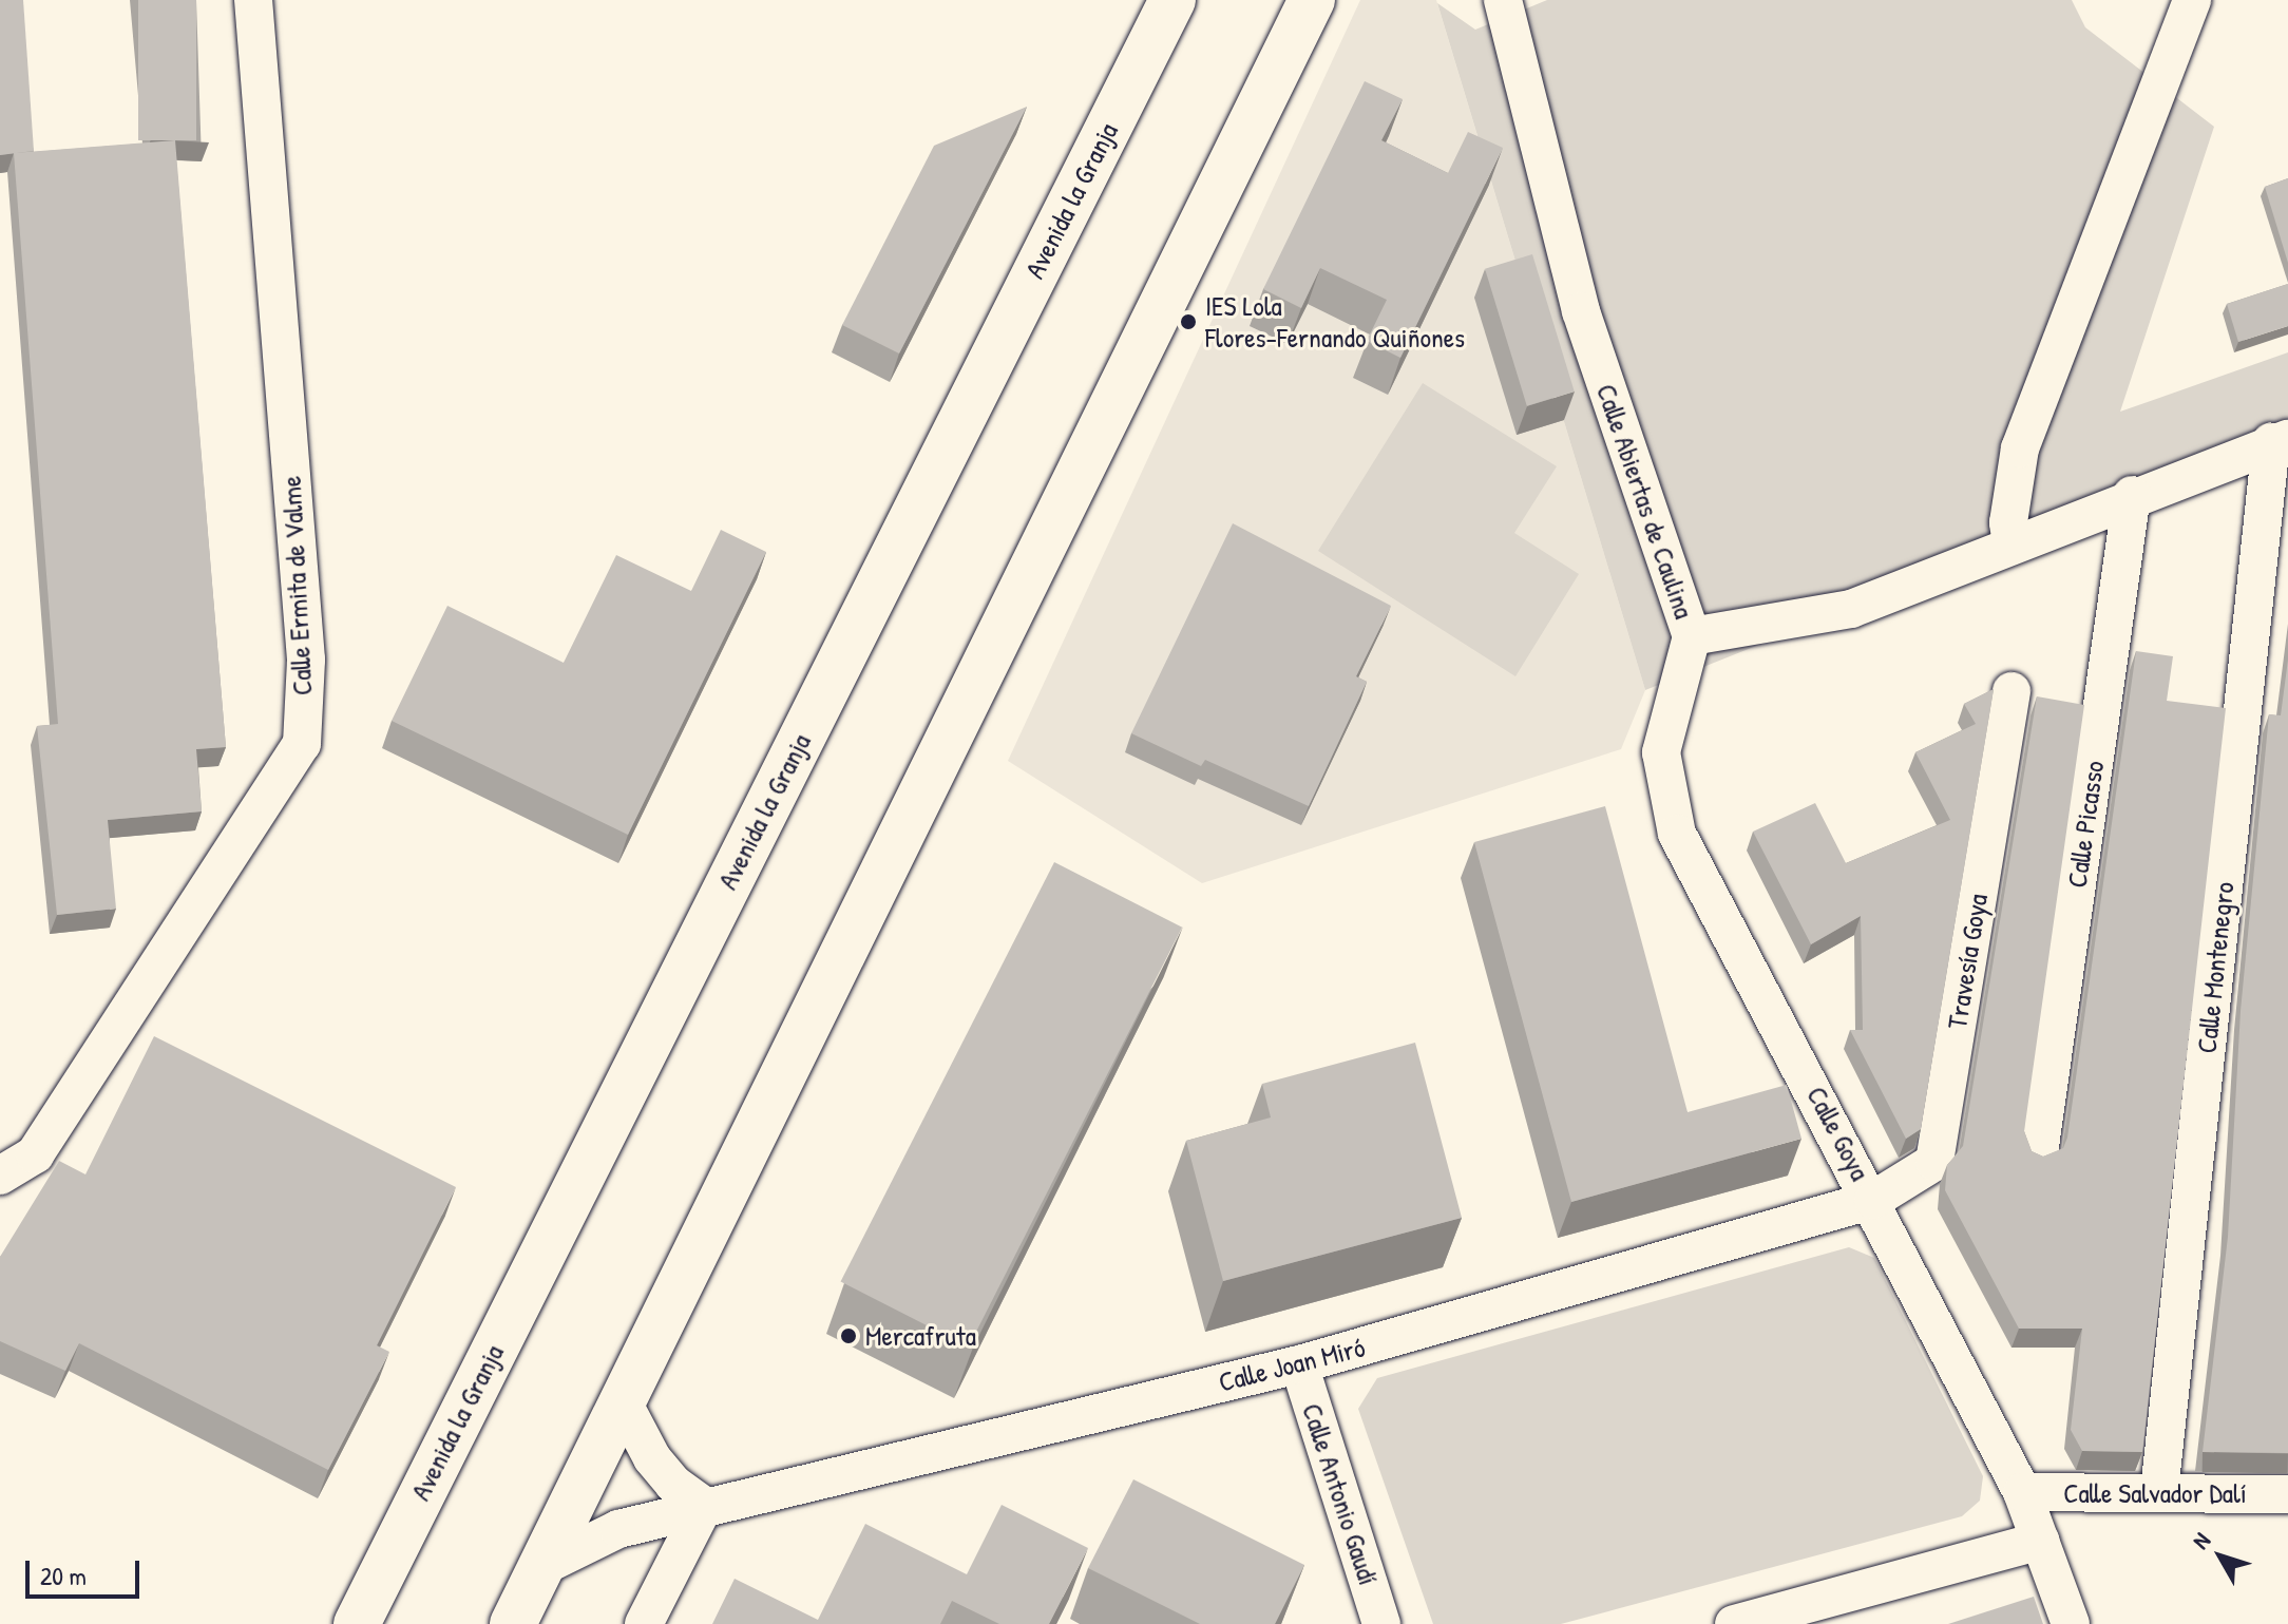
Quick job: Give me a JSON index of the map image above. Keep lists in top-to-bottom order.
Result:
{
  "streets": {
    "main road": ["Avenida la Granja"],
    "street": [
      "Calle Abiertas de Caulina",
      "Calle Ermita de Valme",
      "Calle Picasso",
      "Travesía Goya",
      "Calle Montenegro",
      "Calle Goya",
      "Calle Joan Miró",
      "Calle Salvador Dalí",
      "Calle Antonio Gaudí"
    ]
  },
  "crossings": [
    ["Calle Abiertas de Caulina", "Calle Picasso"],
    ["Calle Abiertas de Caulina", "Calle Montenegro"],
    ["Calle Abiertas de Caulina", "Calle Goya"],
    ["Travesía Goya", "Calle Goya"],
    ["Travesía Goya", "Calle Joan Miró"],
    ["Calle Montenegro", "Calle Salvador Dalí"],
    ["Calle Goya", "Calle Joan Miró"],
    ["Calle Goya", "Calle Salvador Dalí"],
    ["Calle Joan Miró", "Calle Antonio Gaudí"]
  ],
  "places": ["IES Lola Flores-Fernando Quiñones", "Mercafruta"],
  "scale_bar": "20 m",
  "north": "top left"
}
